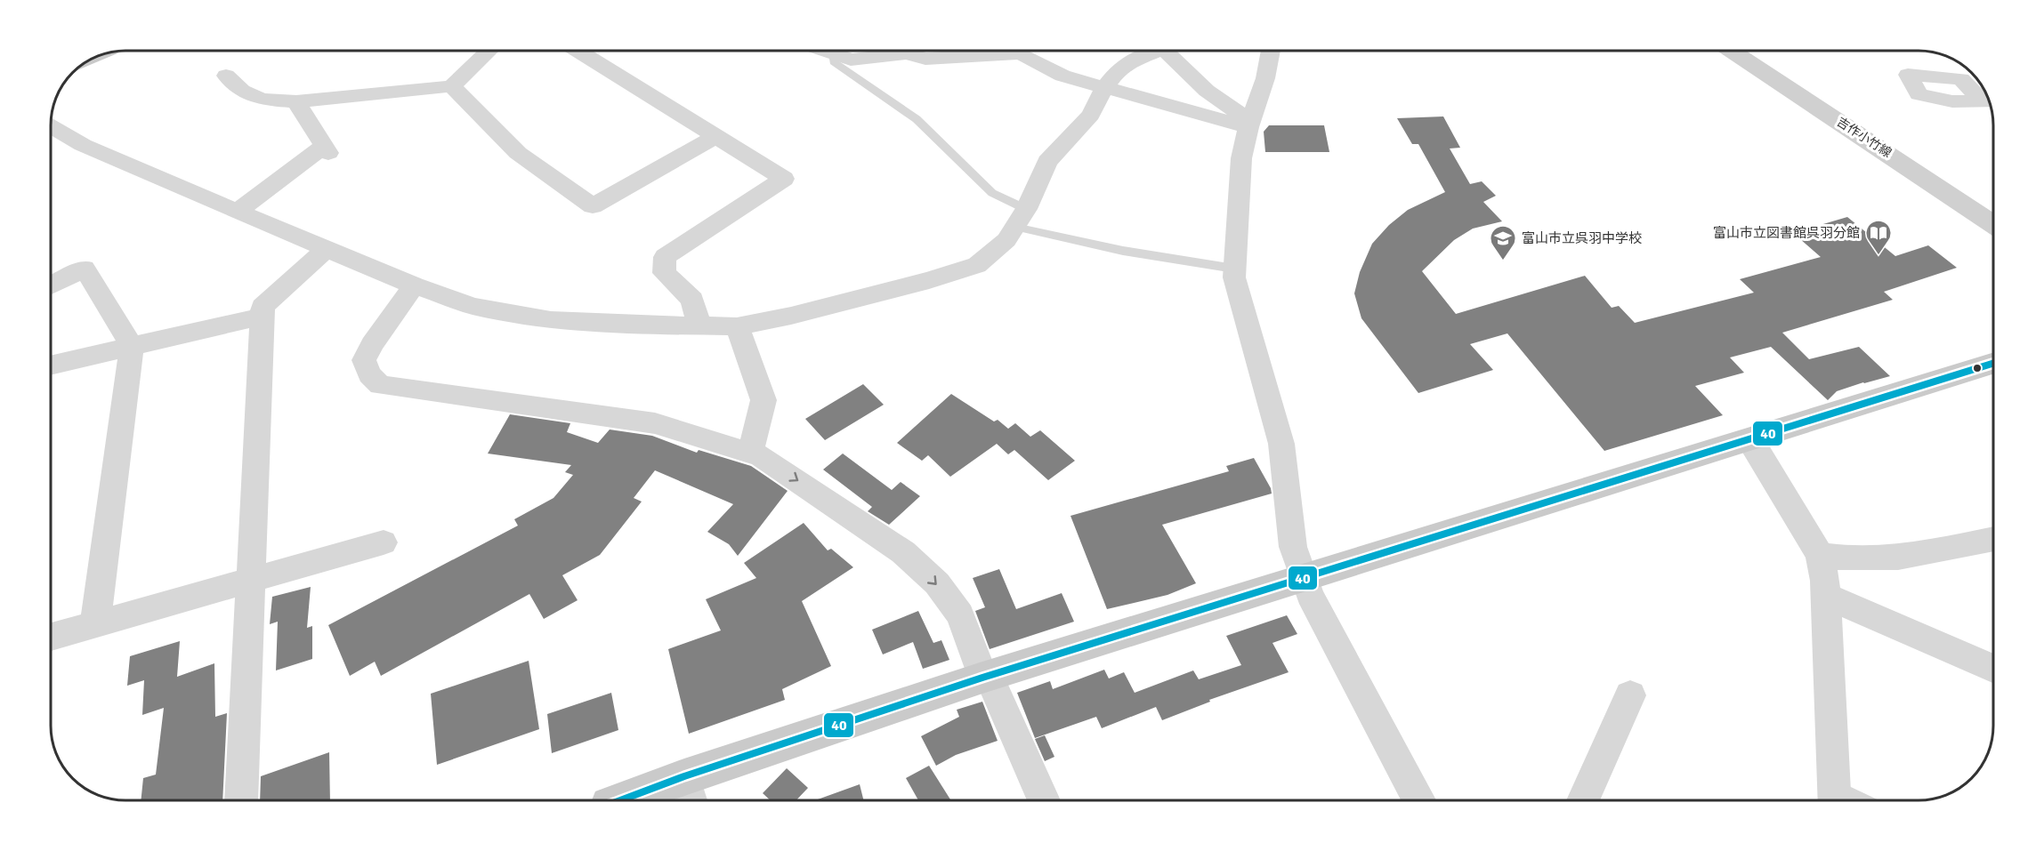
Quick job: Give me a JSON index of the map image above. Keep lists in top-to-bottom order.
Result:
{
  "streets": {
    "main road": ["吉作小竹線"]
  },
  "places": {
    "library": ["富山市立図書館呉羽分館"],
    "school or university": ["富山市立呉羽中学校"]
  },
  "lines": ["transit line 40"]
}
